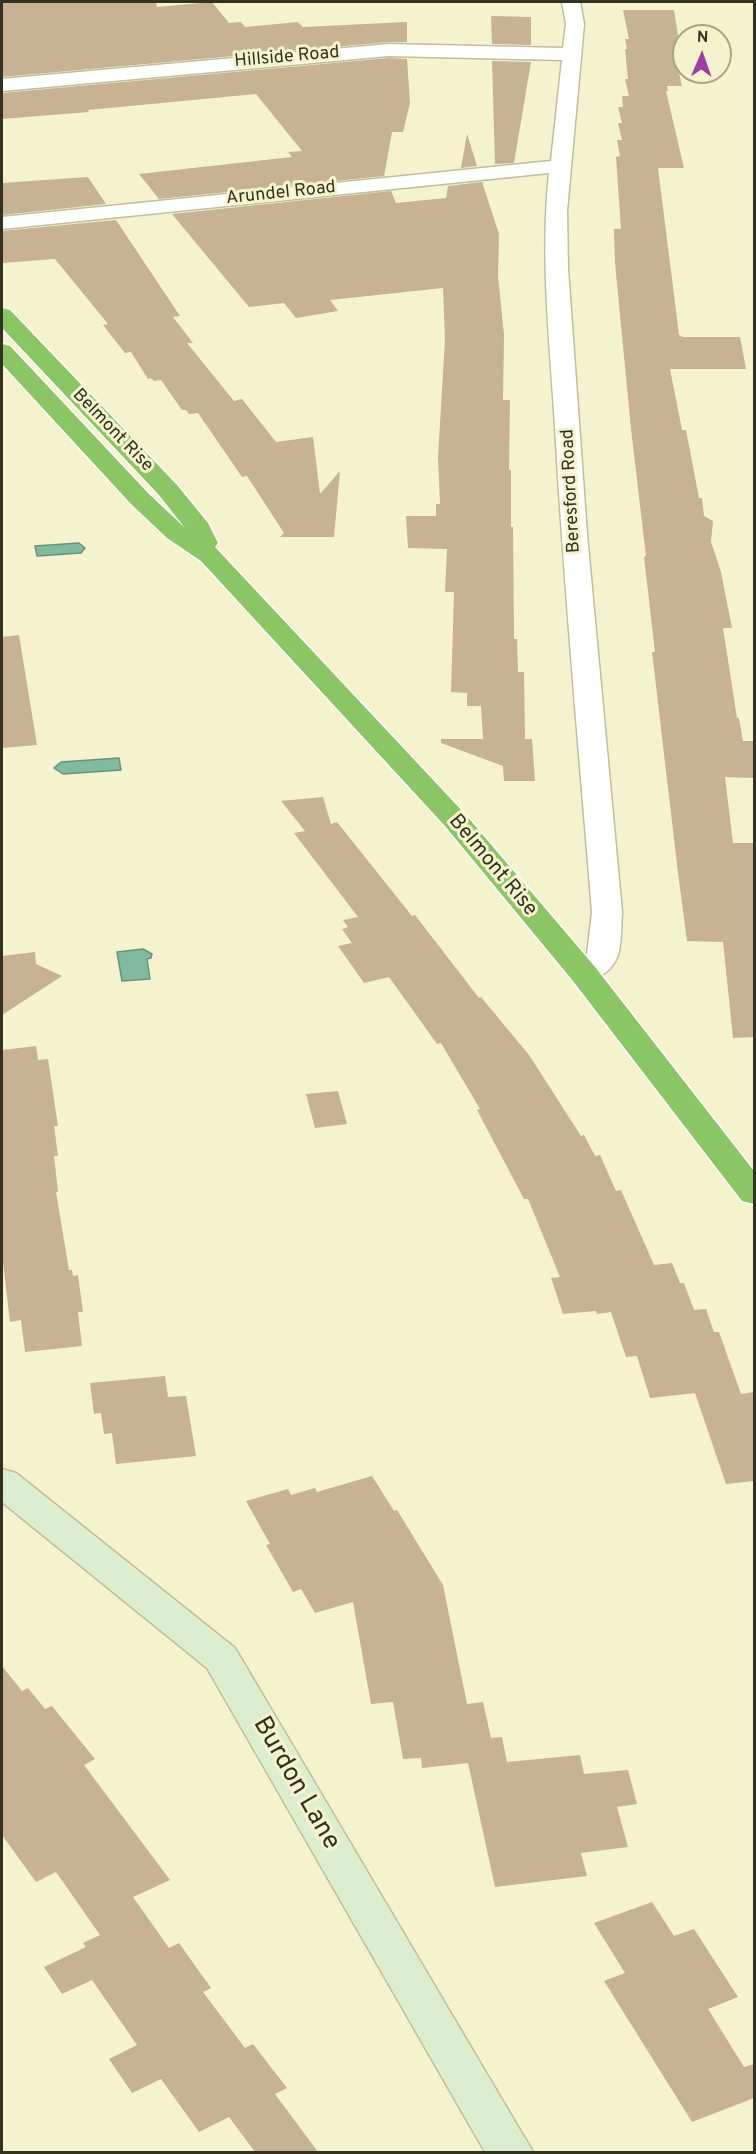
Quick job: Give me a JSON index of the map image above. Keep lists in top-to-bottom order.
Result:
{
  "streets": {
    "highway": ["Belmont Rise"],
    "street": [
      "Hillside Road",
      "Arundel Road",
      "Beresford Road",
      "Burdon Lane"
    ]
  },
  "crossings": [
    ["Hillside Road", "Beresford Road"],
    ["Arundel Road", "Beresford Road"],
    ["Belmont Rise", "Beresford Road"]
  ],
  "north": "top"
}
